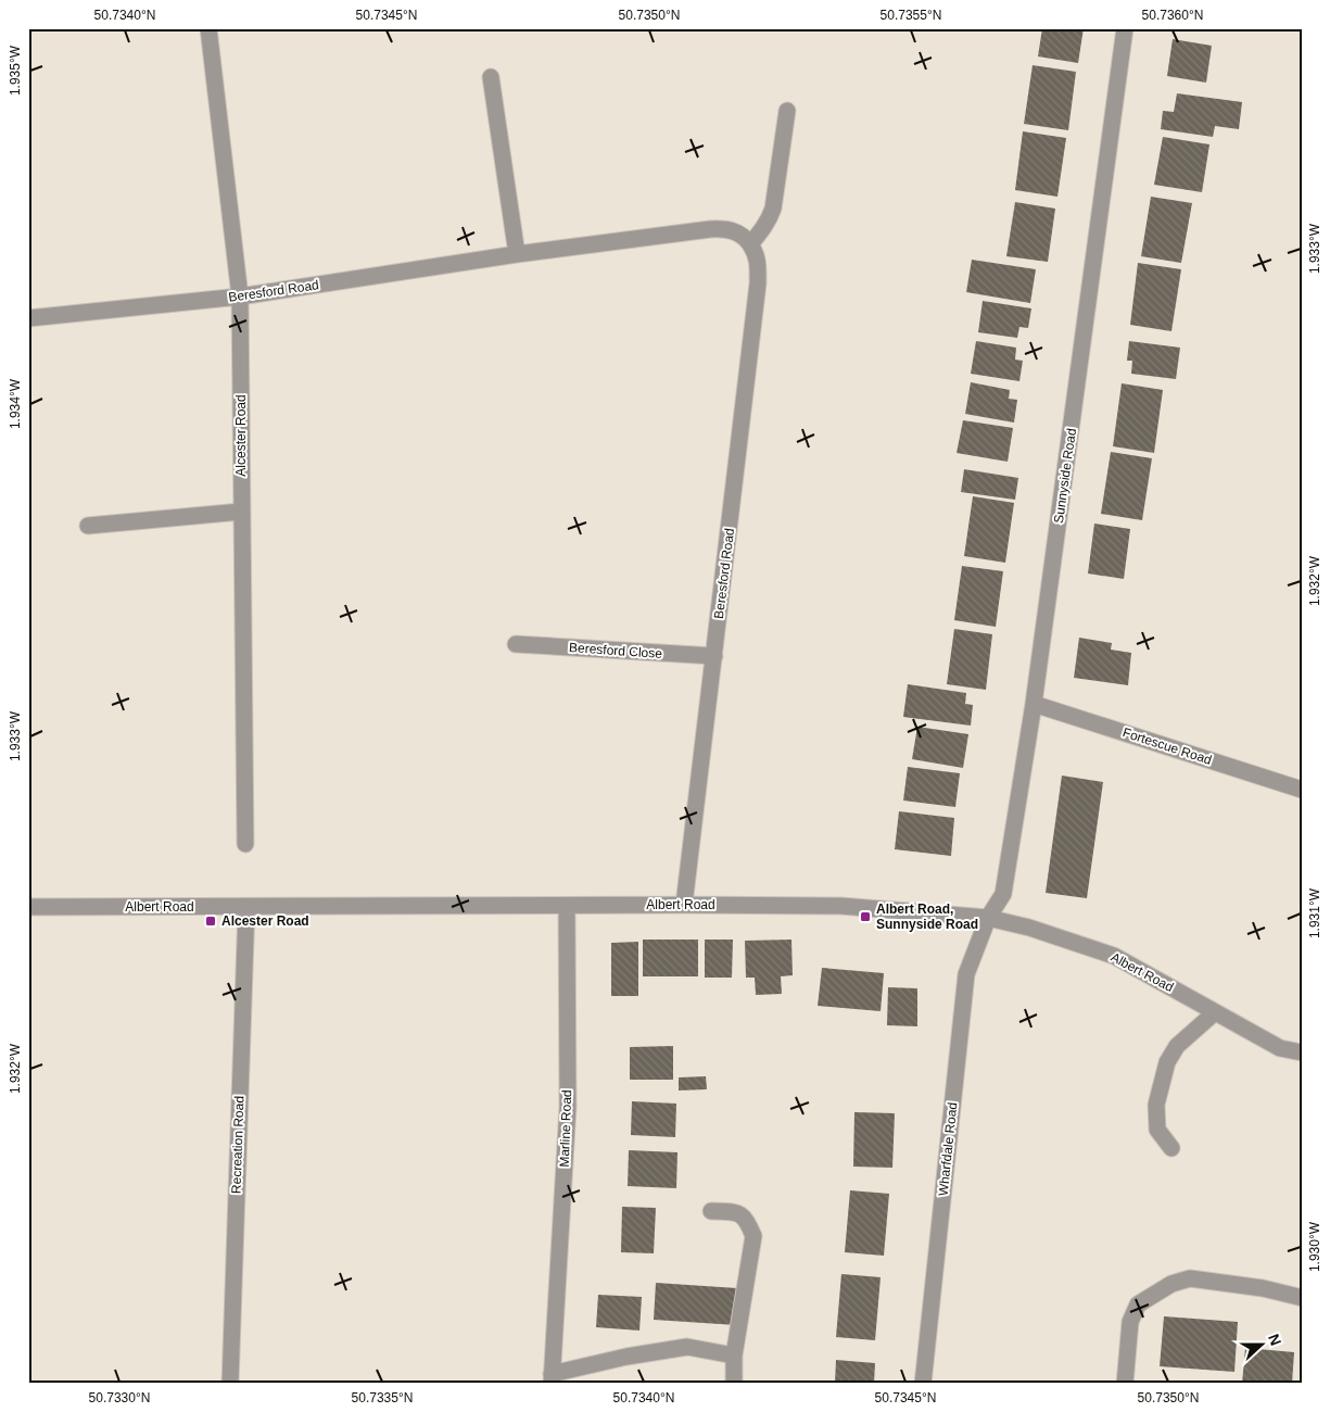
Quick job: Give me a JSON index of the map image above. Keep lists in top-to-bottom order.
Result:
{
  "streets": {
    "street": [
      "Beresford Road",
      "Alcester Road",
      "Sunnyside Road",
      "Beresford Close",
      "Fortescue Road",
      "Albert Road",
      "Marline Road",
      "Recreation Road",
      "Wharfdale Road"
    ]
  },
  "crossings": [
    ["Beresford Road", "Alcester Road"],
    ["Beresford Road", "Beresford Close"],
    ["Beresford Road", "Albert Road"],
    ["Sunnyside Road", "Fortescue Road"],
    ["Sunnyside Road", "Albert Road"],
    ["Sunnyside Road", "Wharfdale Road"],
    ["Albert Road", "Marline Road"],
    ["Albert Road", "Recreation Road"],
    ["Albert Road", "Wharfdale Road"]
  ],
  "places": {
    "transit": ["Albert Road, Sunnyside Road", "Alcester Road"]
  },
  "north": "right",
  "coordinates": [
    "50.7340°N",
    "50.7345°N",
    "50.7350°N",
    "50.7355°N",
    "50.7360°N",
    "1.935°W",
    "1.933°W",
    "1.934°W",
    "1.932°W",
    "1.931°W",
    "1.930°W",
    "50.7330°N",
    "50.7335°N"
  ]
}
